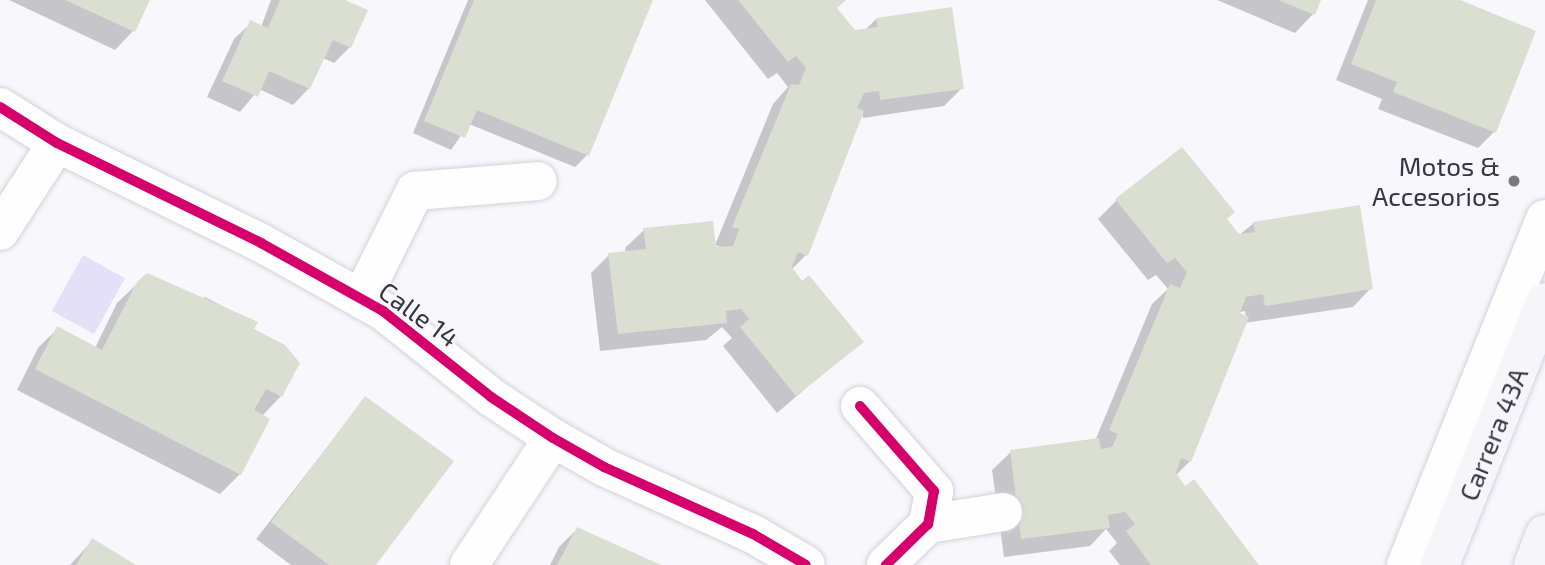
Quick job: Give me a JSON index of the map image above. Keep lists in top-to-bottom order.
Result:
{
  "streets": {
    "main road": ["Carrera 43A"],
    "street": ["Calle 14"]
  },
  "places": ["Motos & Accesorios"]
}
